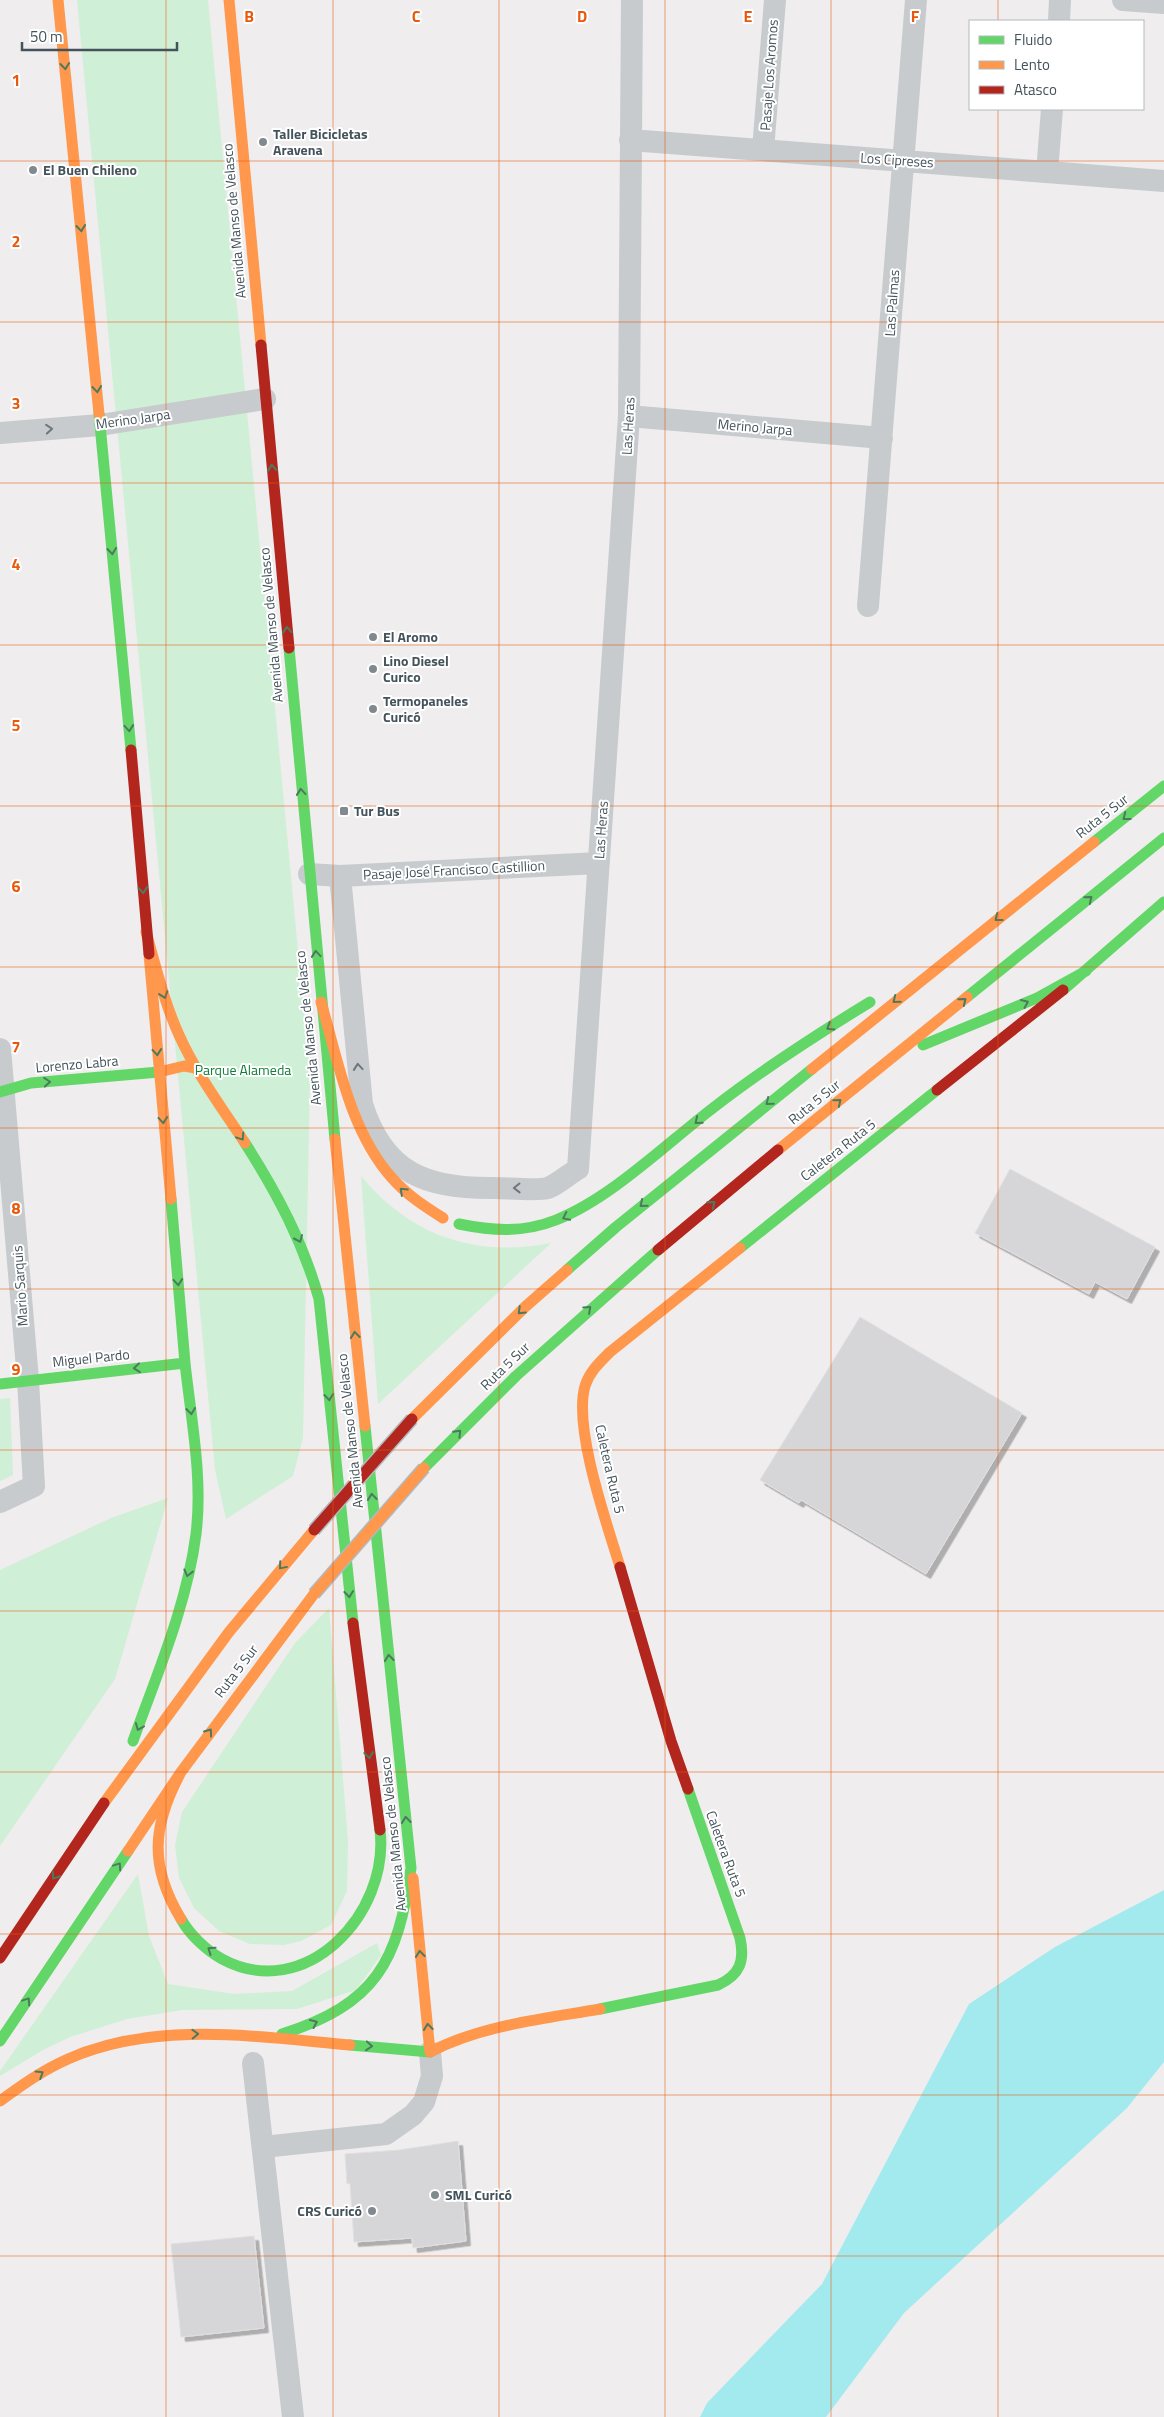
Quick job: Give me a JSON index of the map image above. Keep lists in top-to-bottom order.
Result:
{
  "streets": {
    "main road": [
      "Avenida Manso de Velasco",
      "Ruta 5 Sur",
      "Lorenzo Labra",
      "Caletera Ruta 5",
      "Miguel Pardo"
    ],
    "street": [
      "Pasaje Los Aromos",
      "Los Cipreses",
      "Las Palmas",
      "Merino Jarpa",
      "Las Heras",
      "Pasaje José Francisco Castillion",
      "Mario Sarquis"
    ]
  },
  "crossings": [
    ["Pasaje Los Aromos", "Los Cipreses"],
    ["Los Cipreses", "Las Palmas"],
    ["Los Cipreses", "Las Heras"],
    ["Avenida Manso de Velasco", "Merino Jarpa"],
    ["Avenida Manso de Velasco", "Pasaje José Francisco Castillion"],
    ["Avenida Manso de Velasco", "Caletera Ruta 5"],
    ["Las Palmas", "Merino Jarpa"],
    ["Merino Jarpa", "Las Heras"],
    ["Las Heras", "Pasaje José Francisco Castillion"],
    ["Lorenzo Labra", "Mario Sarquis"],
    ["Mario Sarquis", "Miguel Pardo"]
  ],
  "one_way": ["Avenida Manso de Velasco", "Lorenzo Labra", "Miguel Pardo"],
  "parks": ["Parque Alameda"],
  "places": {
    "other": [
      "Taller Bicicletas Aravena",
      "El Buen Chileno",
      "El Aromo",
      "Lino Diesel Curico",
      "Termopaneles Curicó",
      "SML Curicó",
      "CRS Curicó"
    ],
    "transit": ["Tur Bus"]
  },
  "legend": ["Fluido", "Lento", "Atasco"],
  "scale_bar": "50 m",
  "grid": {
    "columns": [
      "B",
      "C",
      "D",
      "E",
      "F"
    ],
    "rows": [
      "1",
      "2",
      "3",
      "4",
      "5",
      "6",
      "7",
      "8",
      "9"
    ]
  }
}
